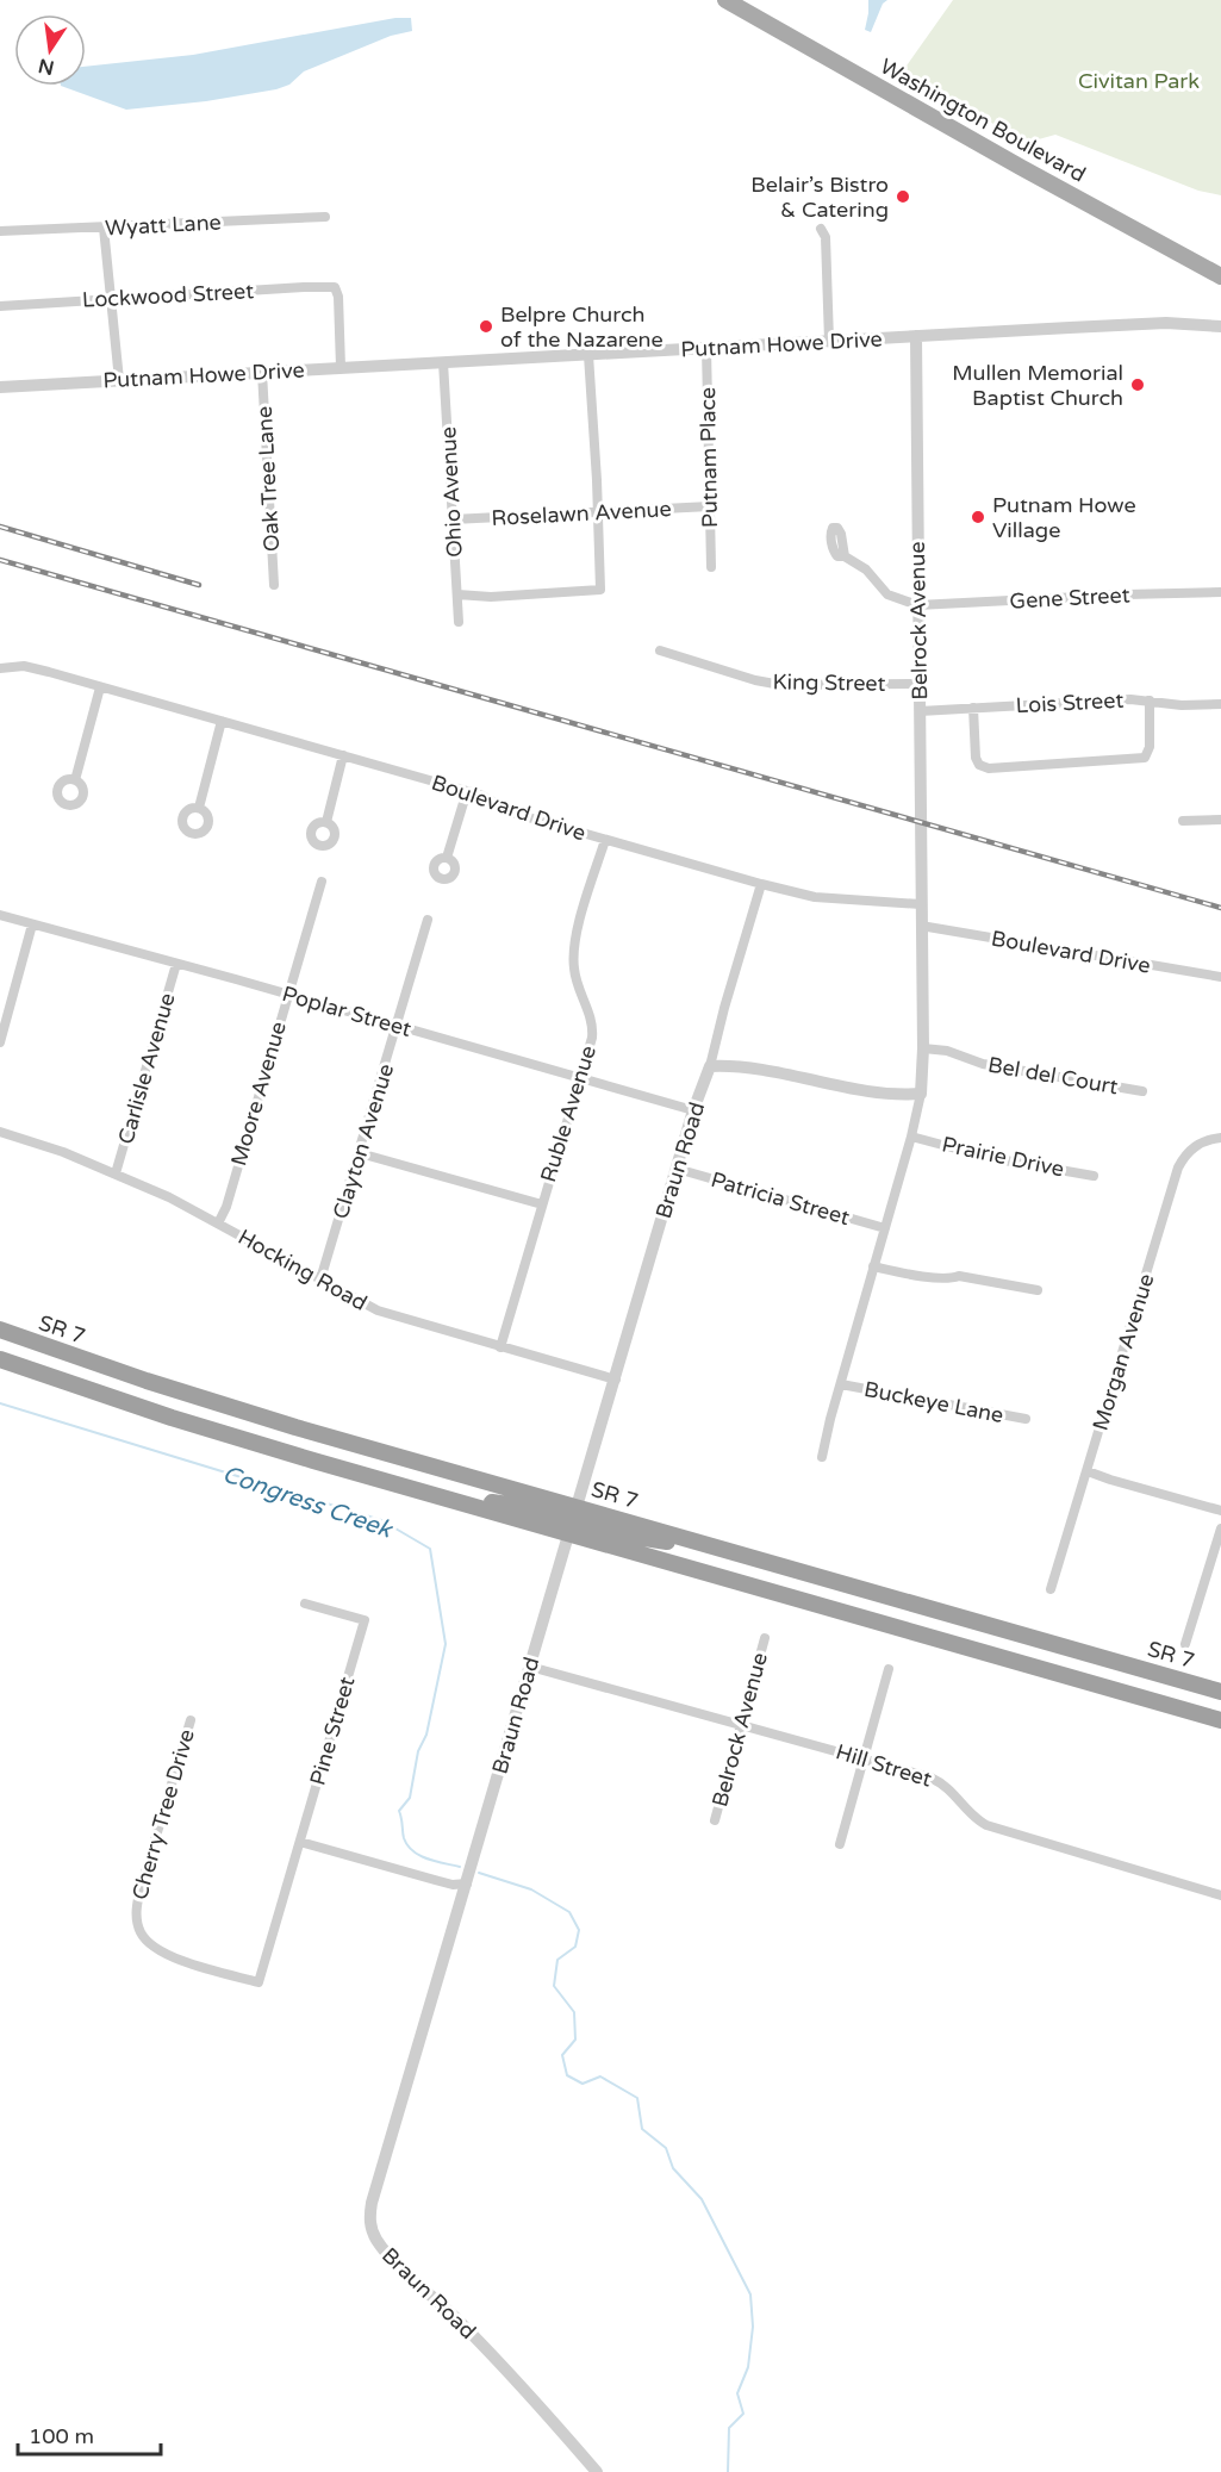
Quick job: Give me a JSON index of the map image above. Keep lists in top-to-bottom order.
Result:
{
  "streets": {
    "highway": ["SR 7"],
    "main road": ["Washington Boulevard"],
    "street": [
      "Wyatt Lane",
      "Lockwood Street",
      "Putnam Howe Drive",
      "Putnam Place",
      "Oak Tree Lane",
      "Ohio Avenue",
      "Roselawn Avenue",
      "Gene Street",
      "Belrock Avenue",
      "King Street",
      "Lois Street",
      "Boulevard Drive",
      "Poplar Street",
      "Carlisle Avenue",
      "Bel del Court",
      "Moore Avenue",
      "Ruble Avenue",
      "Clayton Avenue",
      "Prairie Drive",
      "Braun Road",
      "Patricia Street",
      "Hocking Road",
      "Morgan Avenue",
      "Buckeye Lane",
      "Pine Street",
      "Hill Street",
      "Cherry Tree Drive"
    ]
  },
  "crossings": [
    ["Lockwood Street", "Putnam Howe Drive"],
    ["Putnam Howe Drive", "Putnam Place"],
    ["Putnam Howe Drive", "Oak Tree Lane"],
    ["Putnam Howe Drive", "Ohio Avenue"],
    ["Putnam Howe Drive", "Belrock Avenue"],
    ["Putnam Place", "Roselawn Avenue"],
    ["Ohio Avenue", "Roselawn Avenue"],
    ["Gene Street", "Belrock Avenue"],
    ["Belrock Avenue", "King Street"],
    ["Belrock Avenue", "Lois Street"],
    ["Belrock Avenue", "Boulevard Drive"],
    ["Belrock Avenue", "Hill Street"],
    ["Boulevard Drive", "Ruble Avenue"],
    ["Boulevard Drive", "Braun Road"],
    ["Poplar Street", "Carlisle Avenue"],
    ["Poplar Street", "Moore Avenue"],
    ["Poplar Street", "Ruble Avenue"],
    ["Poplar Street", "Clayton Avenue"],
    ["Poplar Street", "Braun Road"],
    ["Carlisle Avenue", "Hocking Road"],
    ["Moore Avenue", "Hocking Road"],
    ["Ruble Avenue", "Hocking Road"],
    ["Clayton Avenue", "Hocking Road"],
    ["Braun Road", "Patricia Street"],
    ["Braun Road", "Hocking Road"],
    ["Braun Road", "SR 7"],
    ["Braun Road", "Hill Street"],
    ["Pine Street", "Cherry Tree Drive"]
  ],
  "water": ["Congress Creek"],
  "parks": ["Civitan Park"],
  "places": [
    "Belair’s Bistro & Catering",
    "Belpre Church of the Nazarene",
    "Mullen Memorial Baptist Church",
    "Putnam Howe Village"
  ],
  "scale_bar": "100 m",
  "north": "bottom"
}
